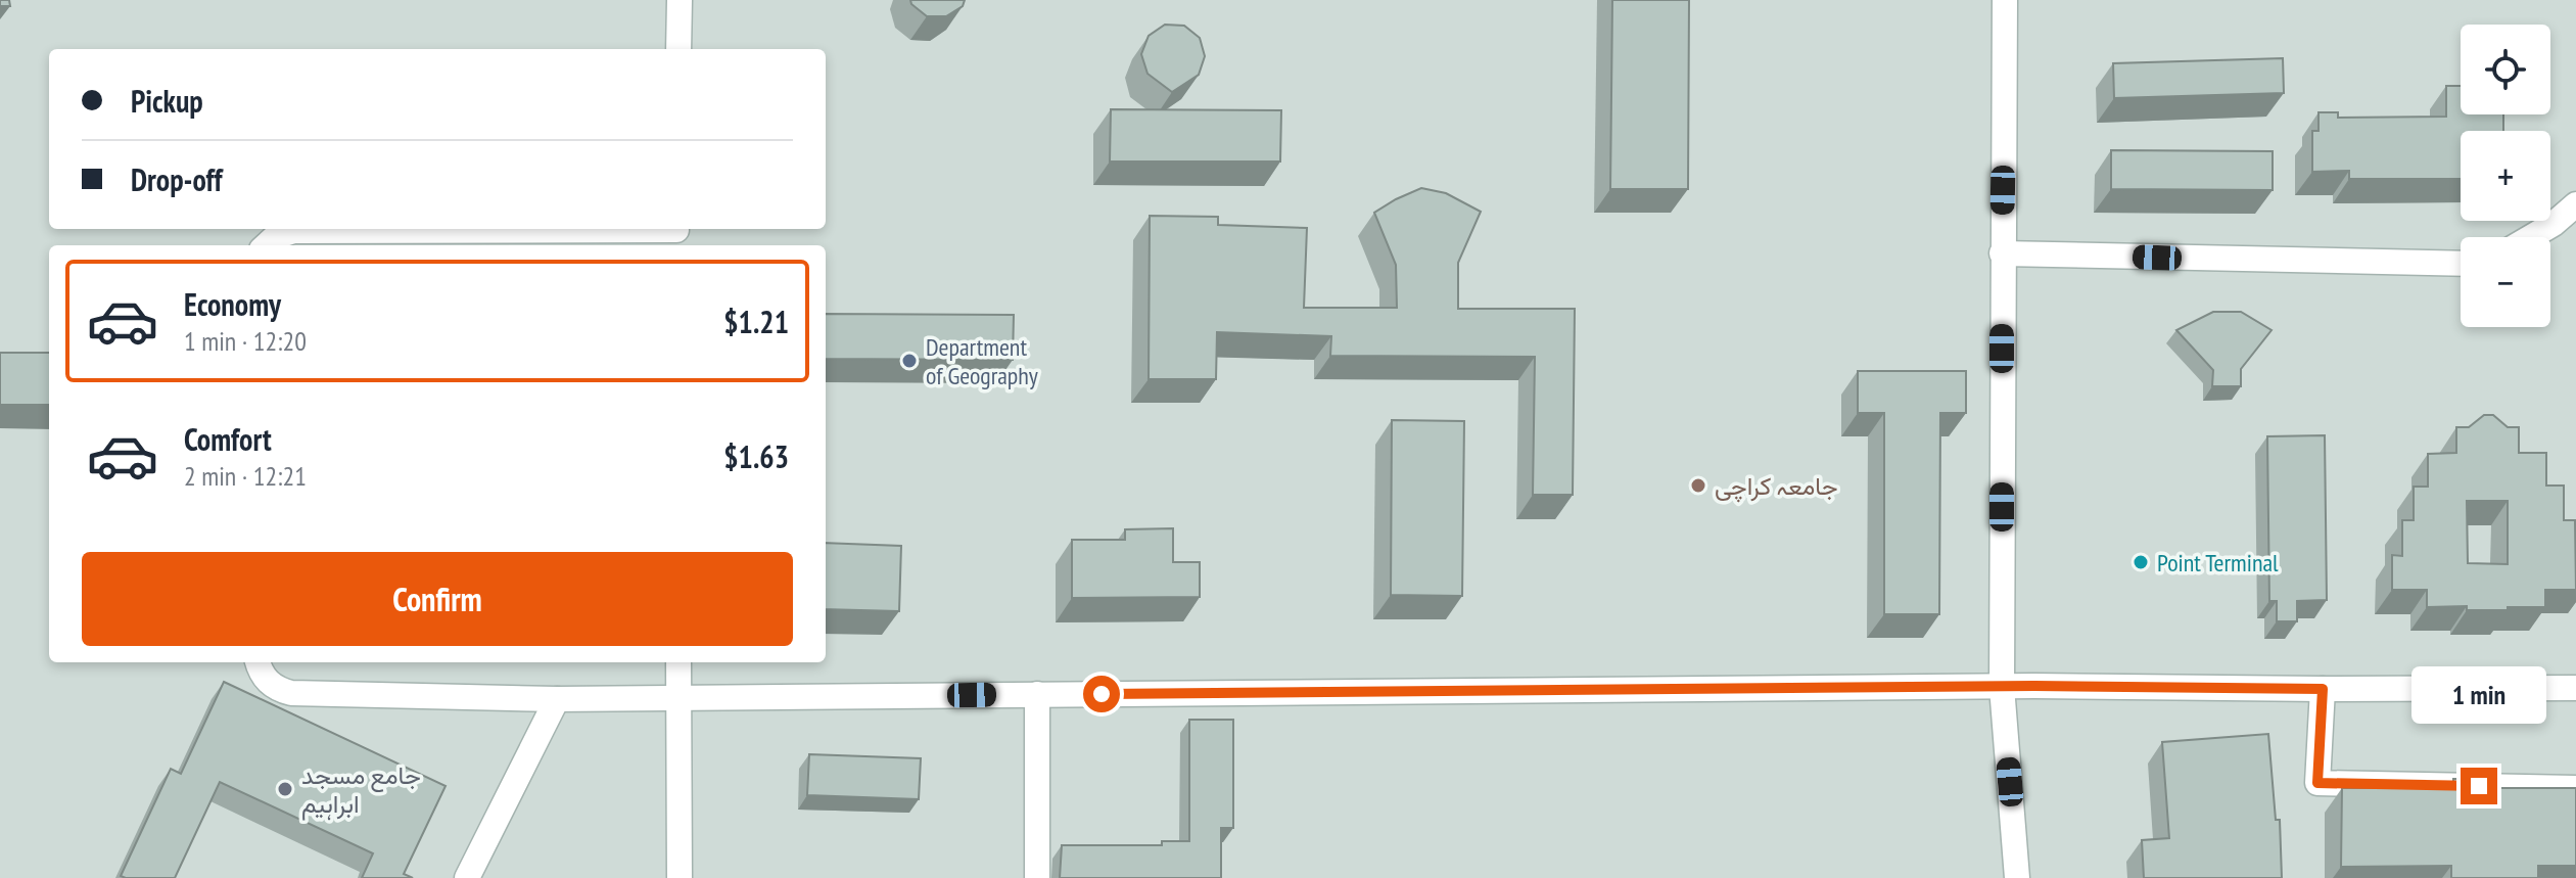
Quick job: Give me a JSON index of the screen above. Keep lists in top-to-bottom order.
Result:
{
  "places": [
    "Department of Geography",
    "جامعہ کراچی",
    "Point Terminal",
    "جامع مسجد ابراہیم"
  ],
  "page": {
    "map_buttons": ["+", "−"],
    "banner": ["Pickup", "Drop-off"],
    "list": [
      {
        "name": "Economy",
        "note": "1 min · 12:20",
        "value": "$1.21"
      },
      {
        "name": "Comfort",
        "note": "2 min · 12:21",
        "value": "$1.63"
      }
    ],
    "buttons": "Confirm",
    "bubble": "1 min"
  }
}
